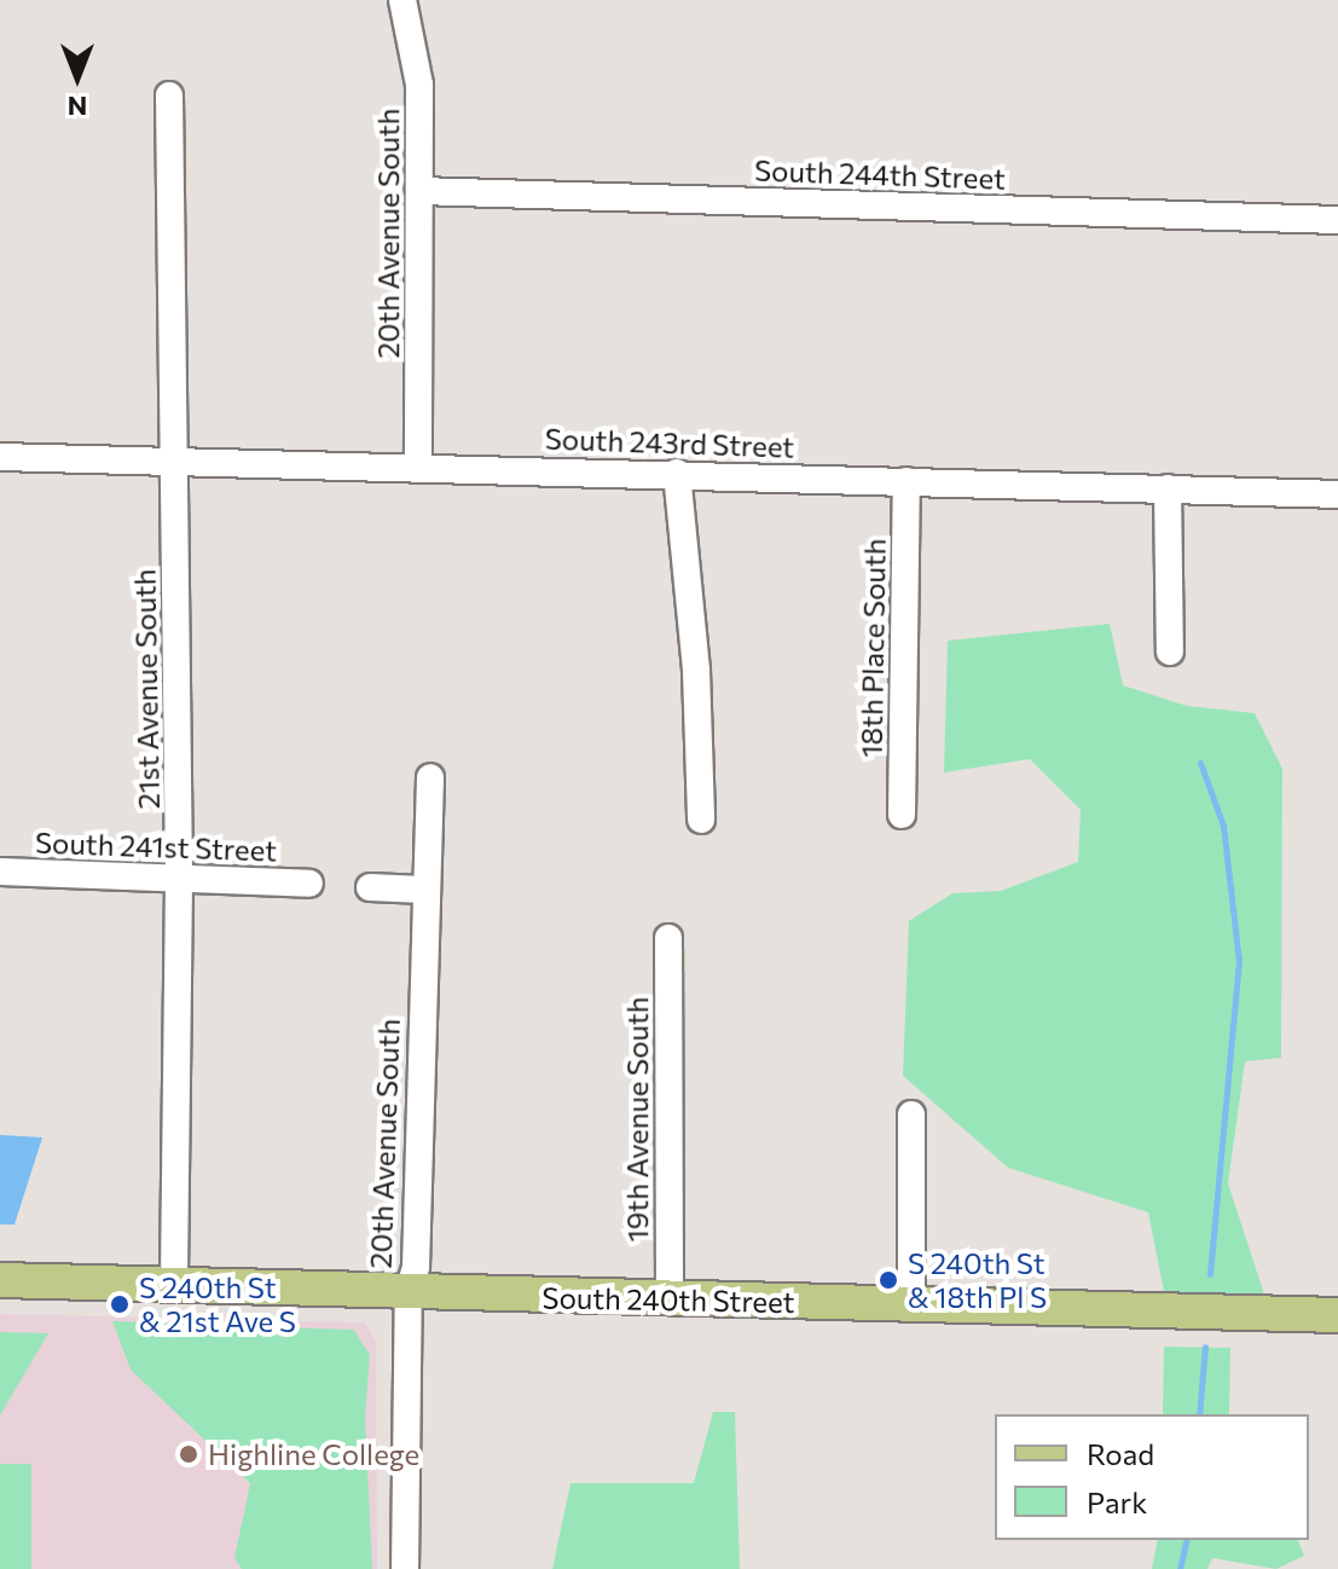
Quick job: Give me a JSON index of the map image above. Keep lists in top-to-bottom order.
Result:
{
  "streets": {
    "main road": ["South 240th Street"],
    "street": [
      "South 244th Street",
      "20th Avenue South",
      "South 243rd Street",
      "18th Place South",
      "21st Avenue South",
      "South 241st Street",
      "19th Avenue South"
    ]
  },
  "crossings": [
    ["South 244th Street", "20th Avenue South"],
    ["20th Avenue South", "South 243rd Street"],
    ["20th Avenue South", "South 240th Street"],
    ["South 243rd Street", "18th Place South"],
    ["South 243rd Street", "21st Avenue South"],
    ["21st Avenue South", "South 241st Street"],
    ["21st Avenue South", "South 240th Street"],
    ["19th Avenue South", "South 240th Street"]
  ],
  "places": ["S 240th St & 18th Pl S", "S 240th St & 21st Ave S", "Highline College"],
  "legend": ["Road", "Park"],
  "north": "bottom"
}
